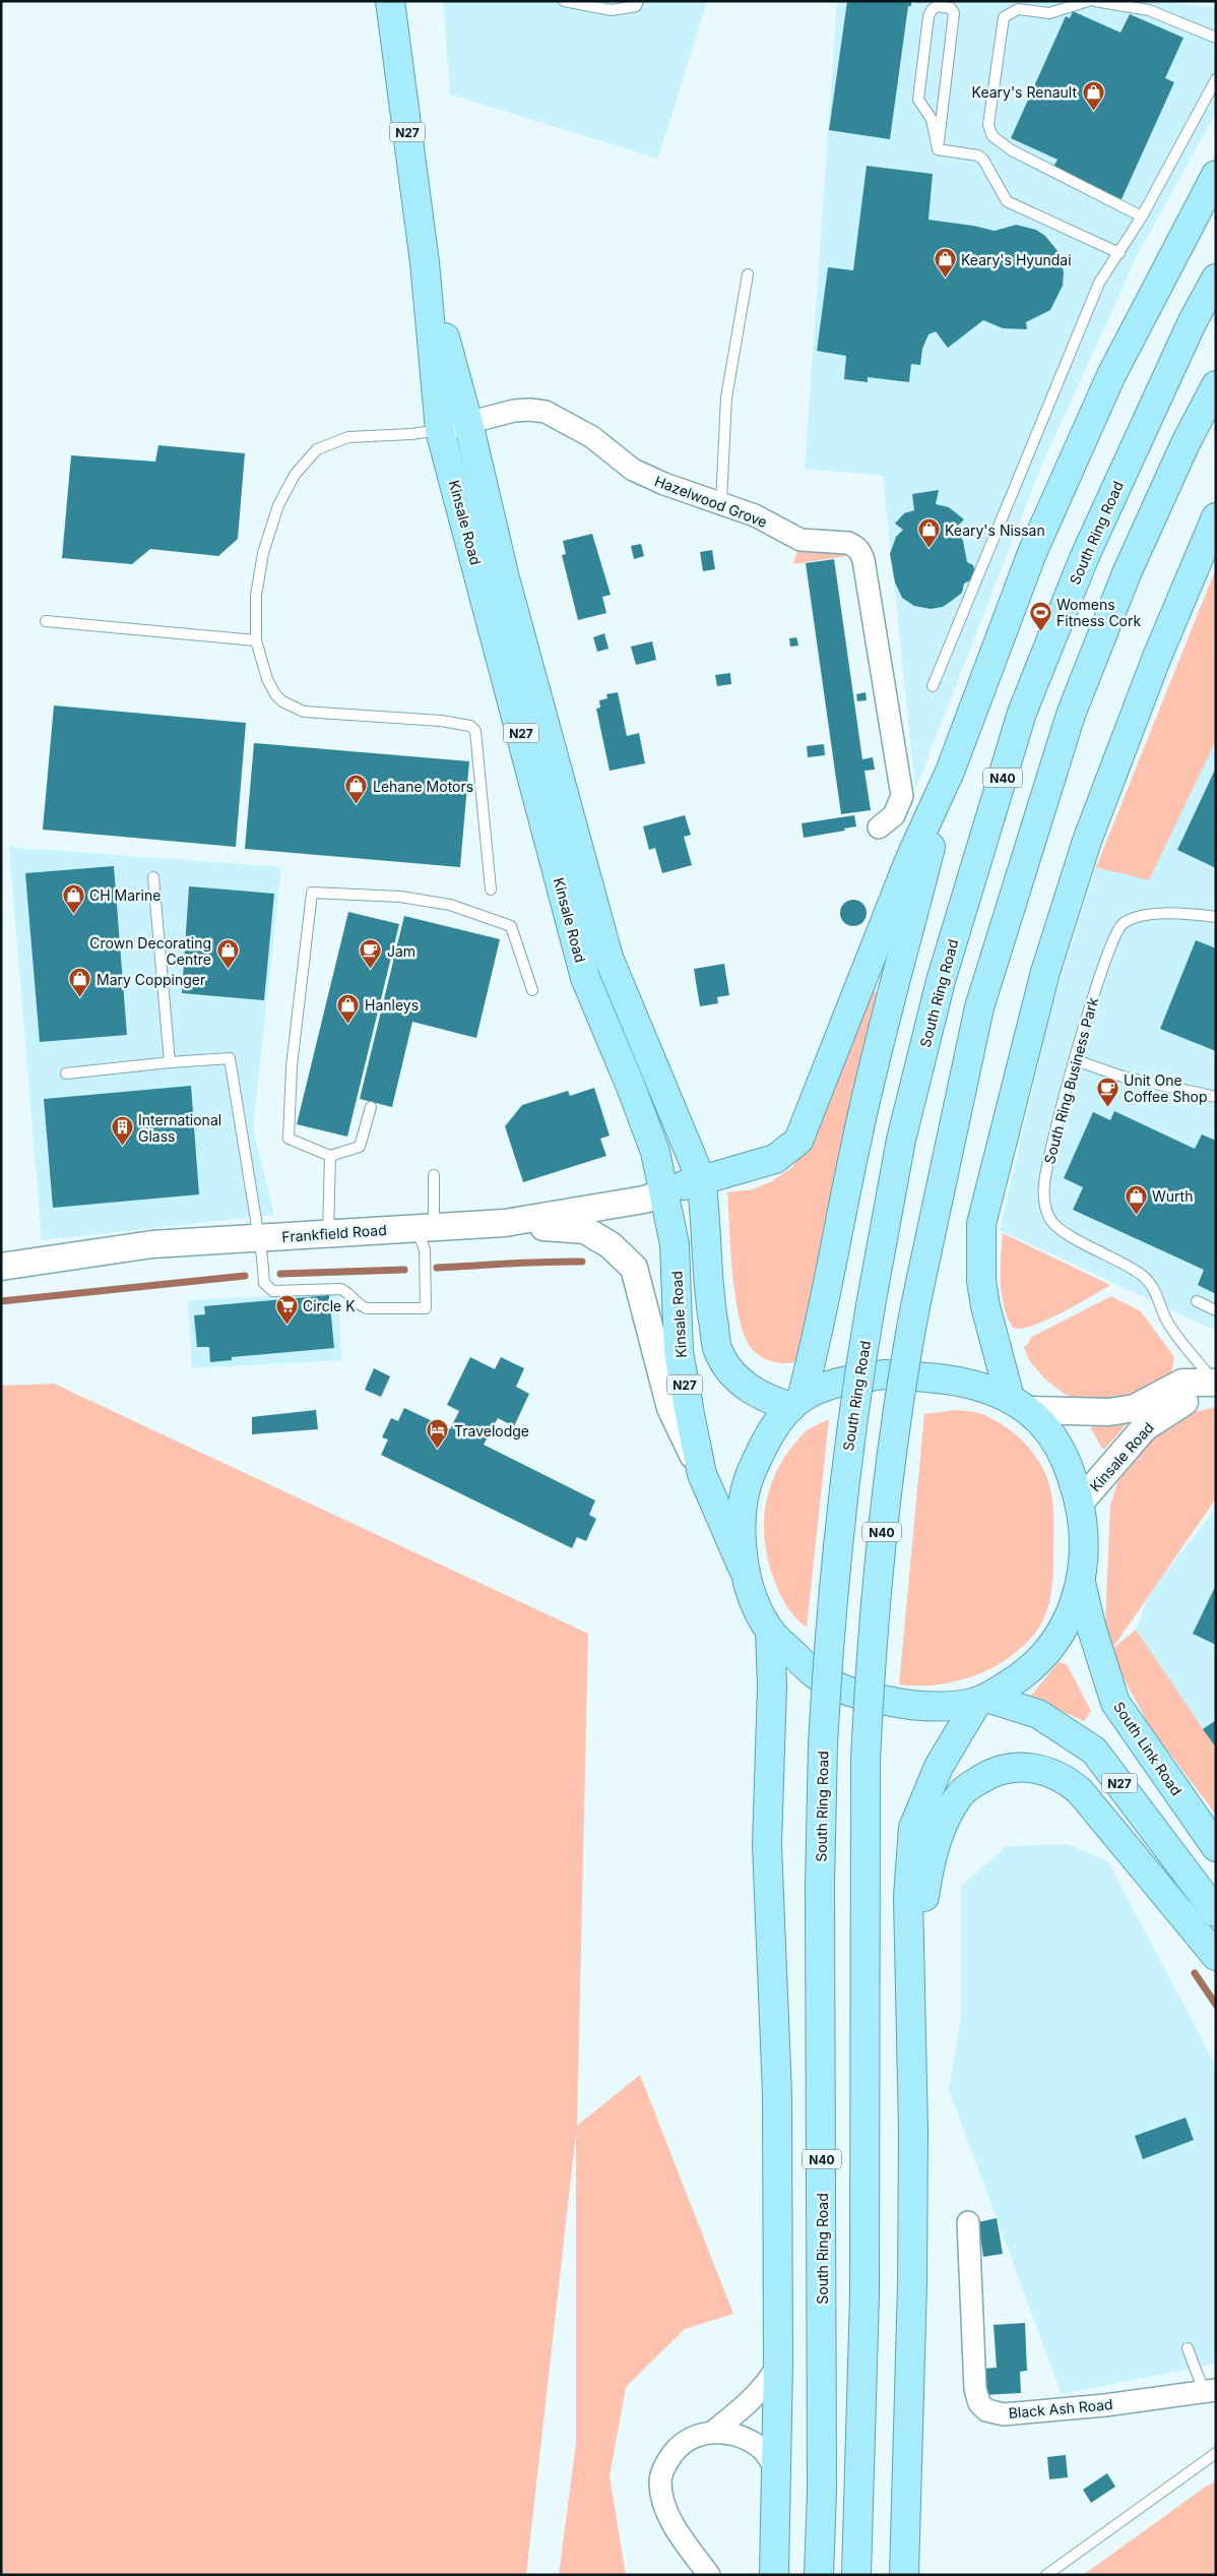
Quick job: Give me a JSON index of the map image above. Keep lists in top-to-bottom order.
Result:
{
  "streets": {
    "highway": [
      "N27",
      "Kinsale Road",
      "South Ring Road",
      "N40",
      "South Link Road"
    ],
    "street": ["Hazelwood Grove", "Frankfield Road", "Black Ash Road"],
    "lane": ["South Ring Business Park"]
  },
  "crossings": [
    ["N27", "Kinsale Road"],
    ["N27", "South Link Road"],
    ["Hazelwood Grove", "Kinsale Road"],
    ["Kinsale Road", "South Ring Business Park"],
    ["Kinsale Road", "Frankfield Road"]
  ],
  "places": {
    "shop": [
      "Keary's Renault",
      "Keary's Hyundai",
      "Keary's Nissan",
      "Lehane Motors",
      "CH Marine",
      "Crown Decorating Centre",
      "Mary Coppinger",
      "Hanleys",
      "Wurth"
    ],
    "sports": ["Womens Fitness Cork"],
    "cafe": ["Jam", "Unit One Coffee Shop"],
    "building": ["International Glass"],
    "supermarket": ["Circle K"],
    "hotel": ["Travelodge"]
  }
}
